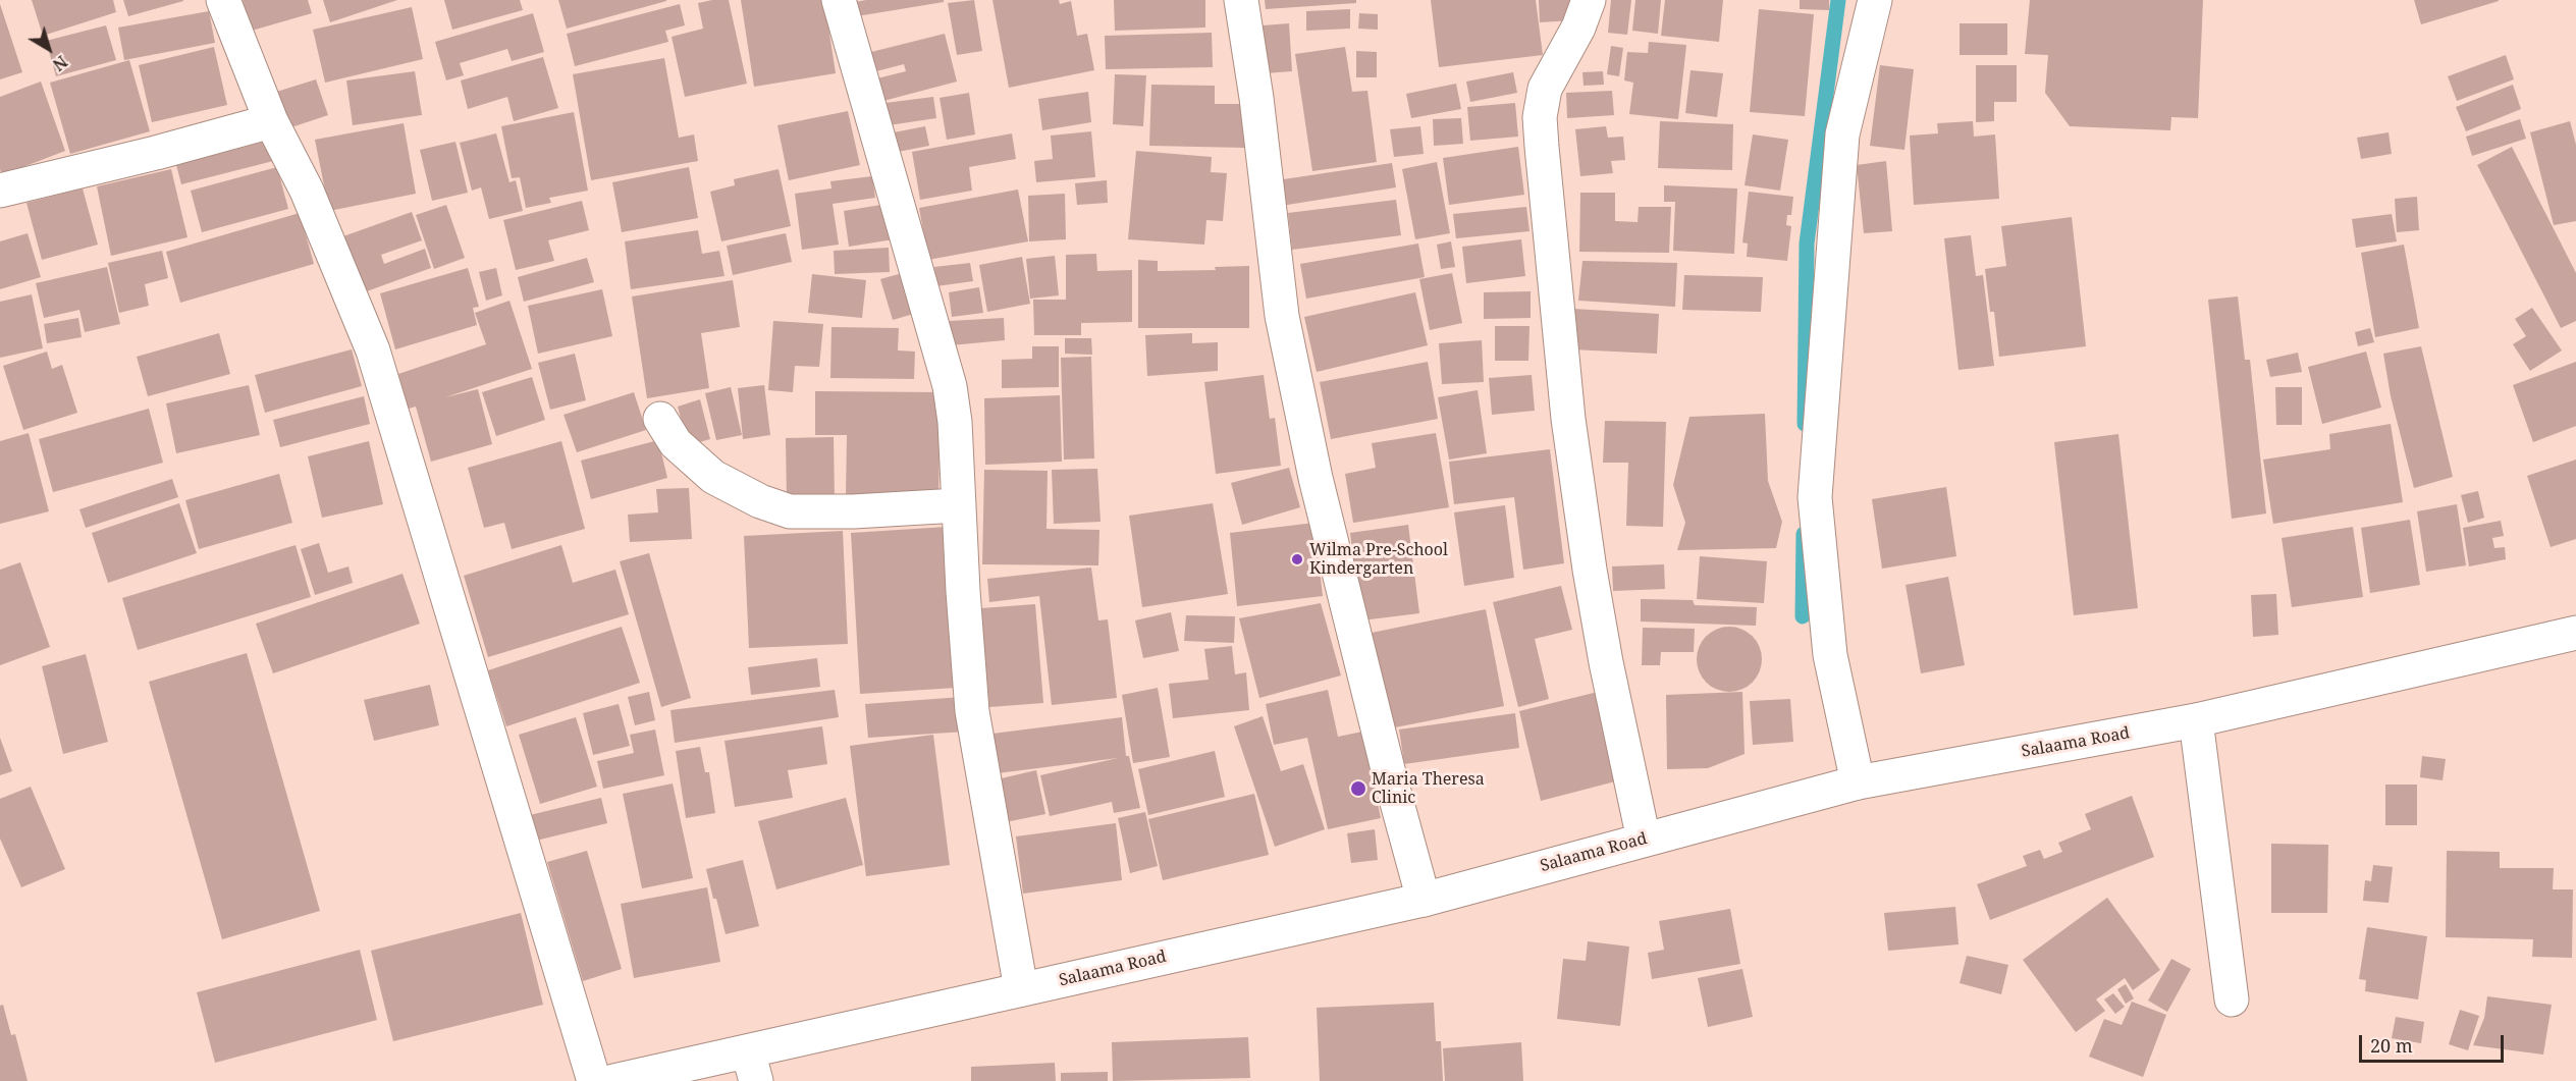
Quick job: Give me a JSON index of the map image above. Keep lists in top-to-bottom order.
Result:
{
  "streets": {
    "street": ["Salaama Road"]
  },
  "places": ["Wilma Pre-School Kindergarten", "Maria Theresa Clinic"],
  "scale_bar": "20 m",
  "north": "bottom right"
}
